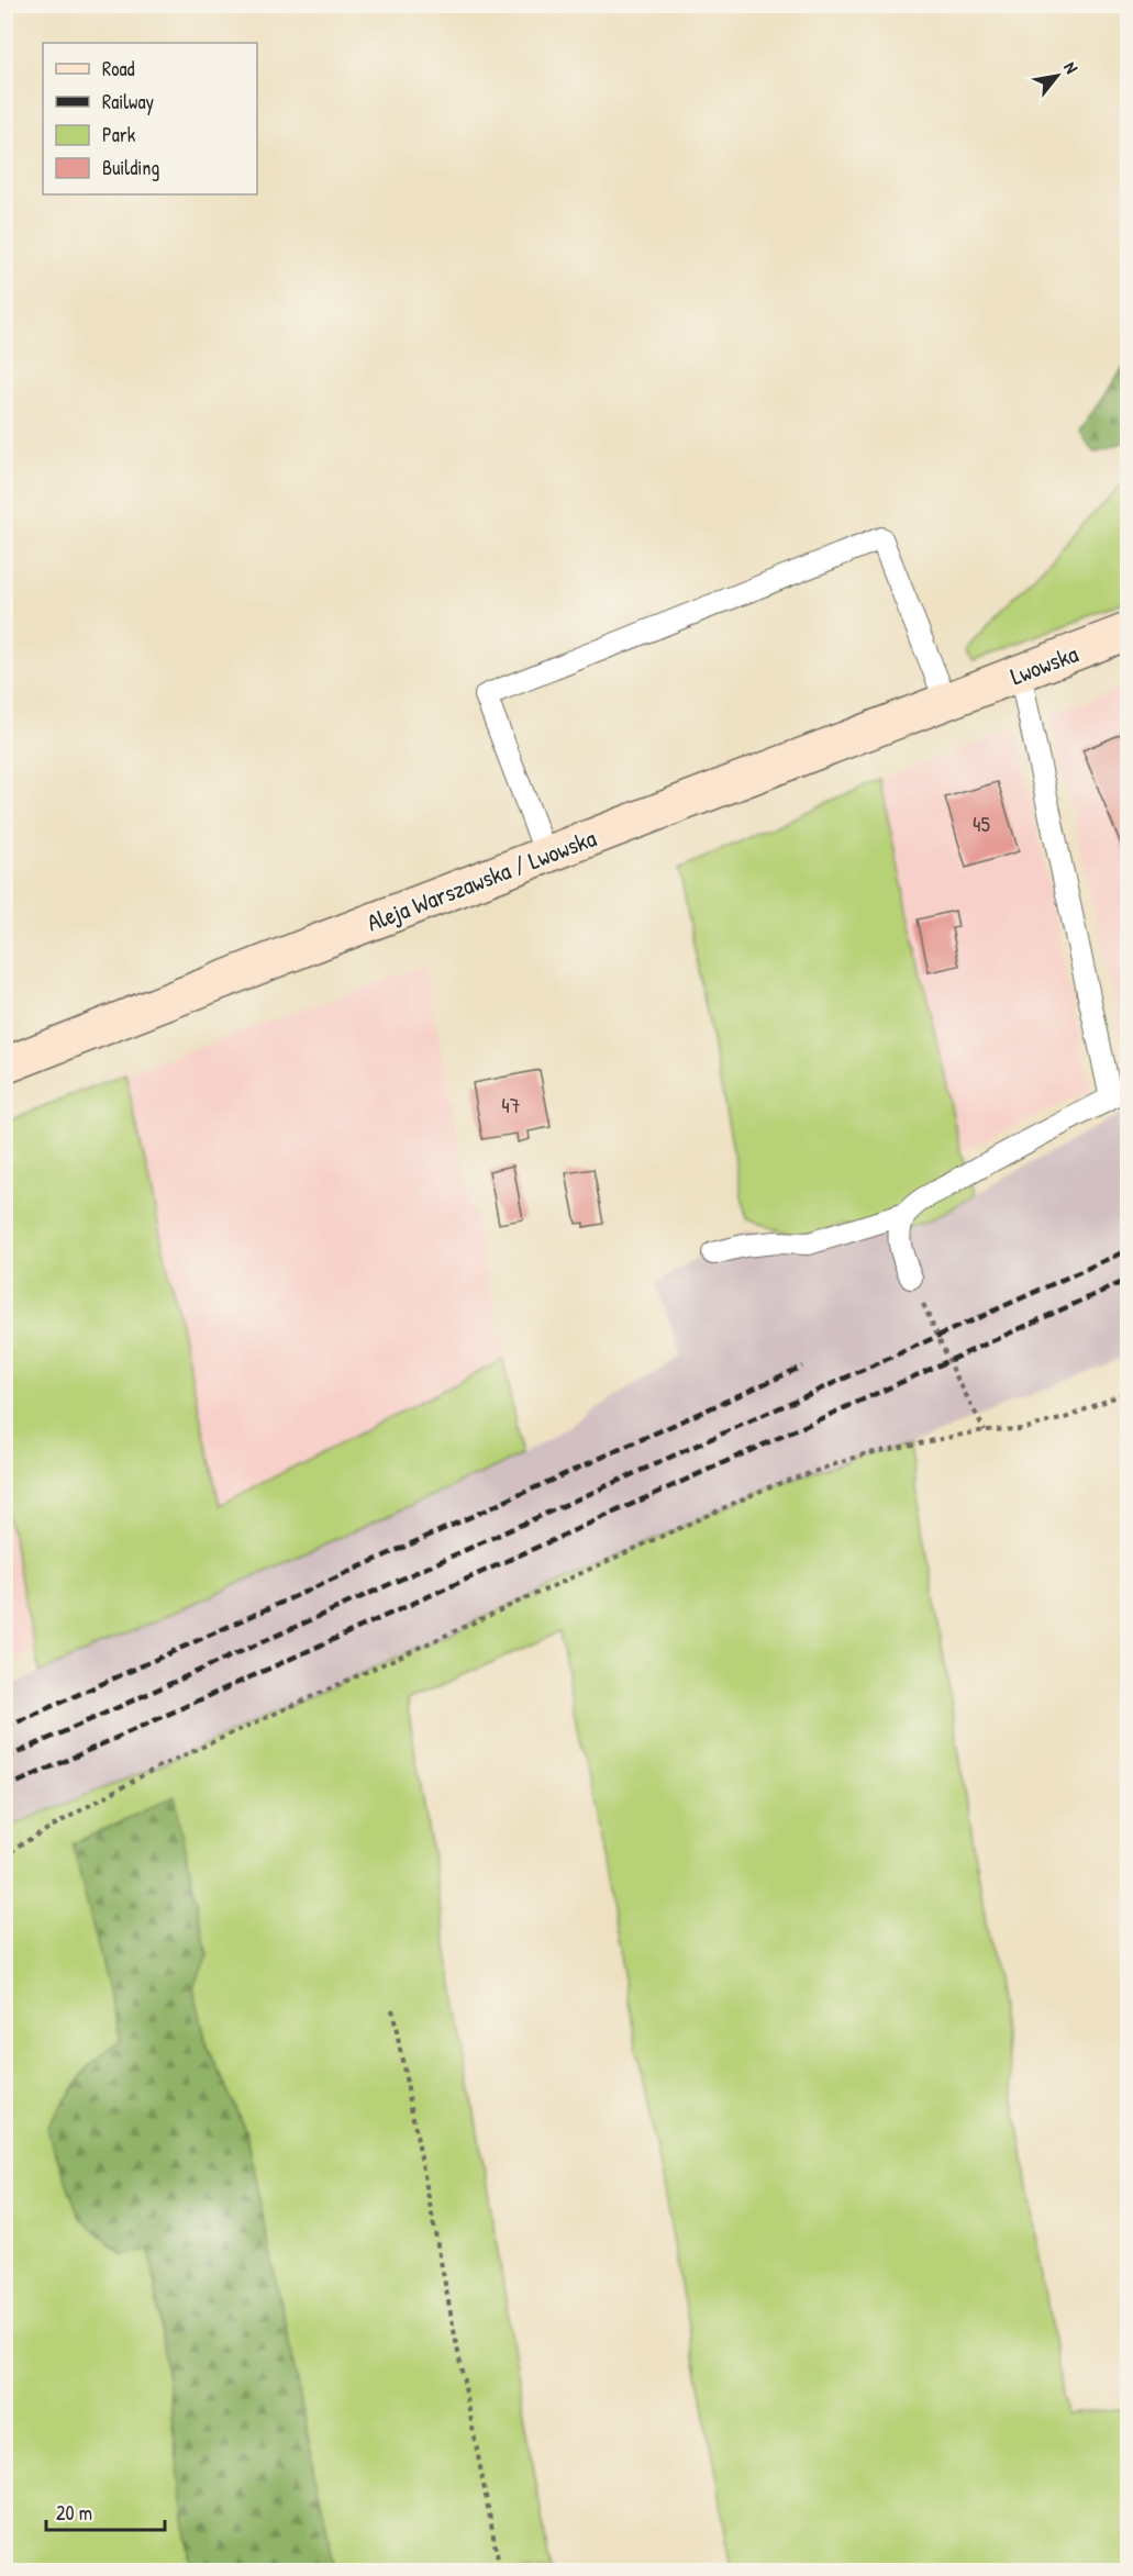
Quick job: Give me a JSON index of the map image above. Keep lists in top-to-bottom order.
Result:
{
  "streets": {
    "main road": ["Lwowska", "Aleja Warszawska / Lwowska"]
  },
  "crossings": [
    ["Lwowska", "Aleja Warszawska / Lwowska"]
  ],
  "house_numbers": ["45", "47"],
  "legend": [
    "Road",
    "Railway",
    "Park",
    "Building"
  ],
  "scale_bar": "20 m",
  "north": "top right"
}
